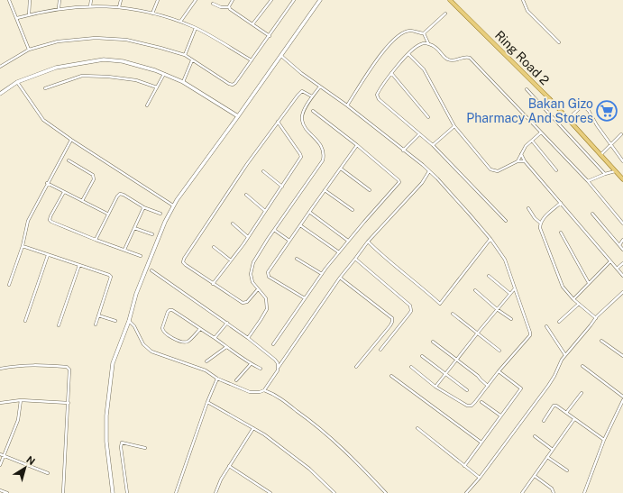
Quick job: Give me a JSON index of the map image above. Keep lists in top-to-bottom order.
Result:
{
  "streets": {
    "main road": ["Ring Road 2"]
  },
  "places": {
    "supermarket": ["Bakan Gizo Pharmacy And Stores"]
  },
  "north": "top right"
}
